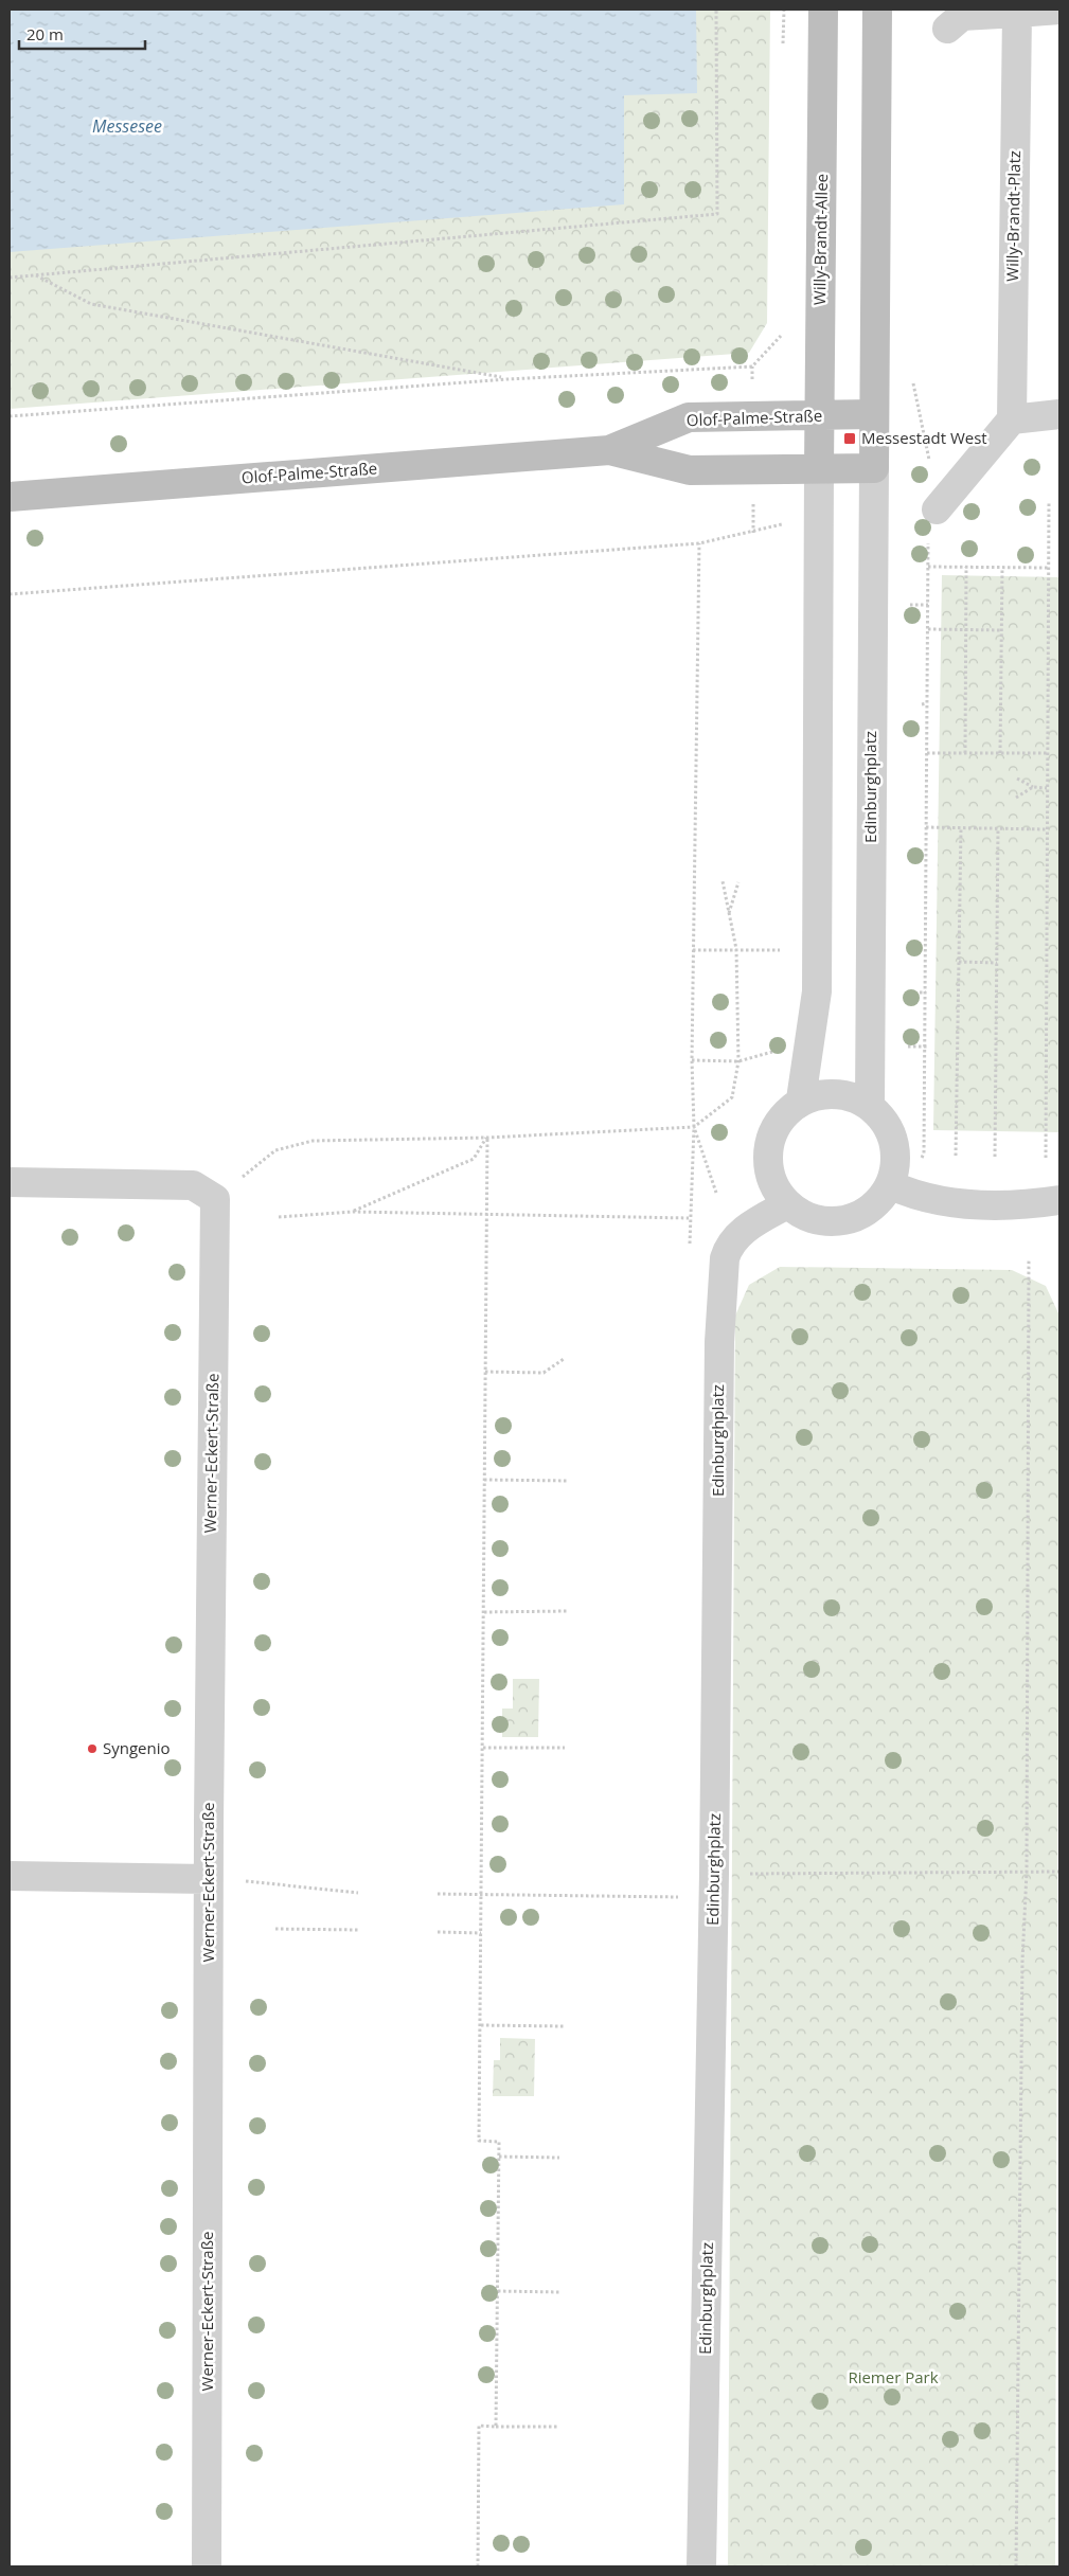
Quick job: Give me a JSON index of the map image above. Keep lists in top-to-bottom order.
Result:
{
  "streets": {
    "main road": ["Willy-Brandt-Allee", "Olof-Palme-Straße"],
    "street": ["Willy-Brandt-Platz", "Edinburghplatz", "Werner-Eckert-Straße"]
  },
  "crossings": [
    ["Willy-Brandt-Allee", "Olof-Palme-Straße"],
    ["Olof-Palme-Straße", "Edinburghplatz"]
  ],
  "water": ["Messesee"],
  "parks": ["Riemer Park"],
  "places": {
    "transit": ["Messestadt West"],
    "other": ["Syngenio"]
  },
  "scale_bar": "20 m"
}
